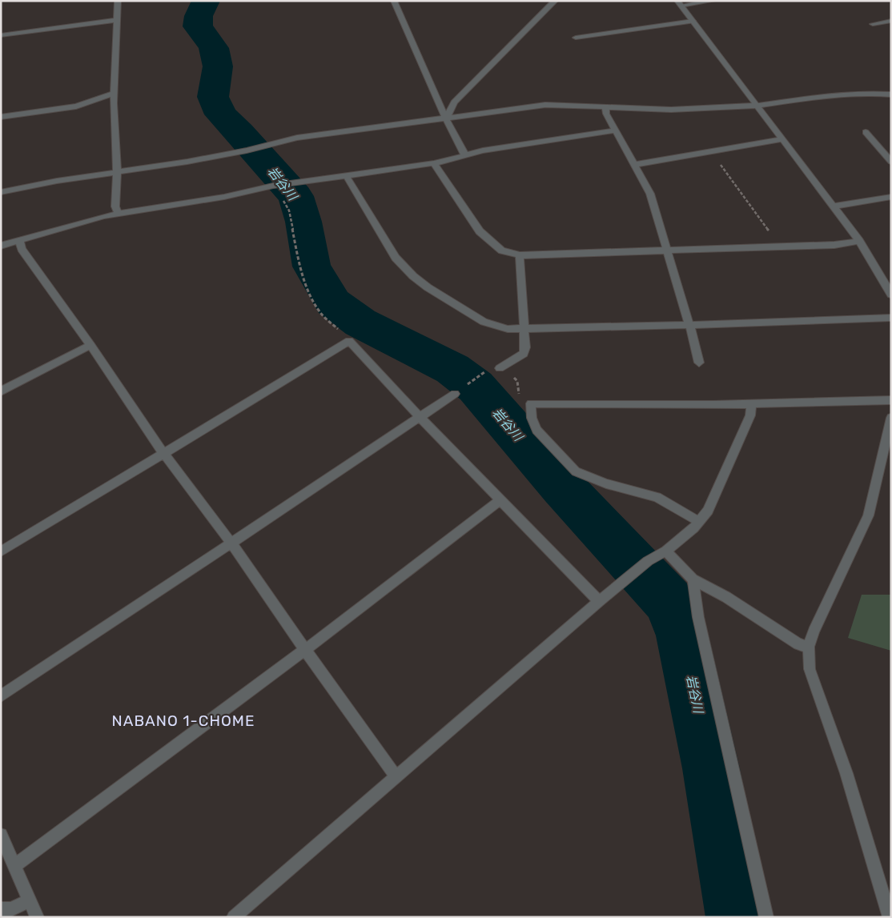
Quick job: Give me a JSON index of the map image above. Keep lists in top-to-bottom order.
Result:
{
  "districts": ["NABANO 1-CHOME"],
  "water": ["岩谷川"]
}
